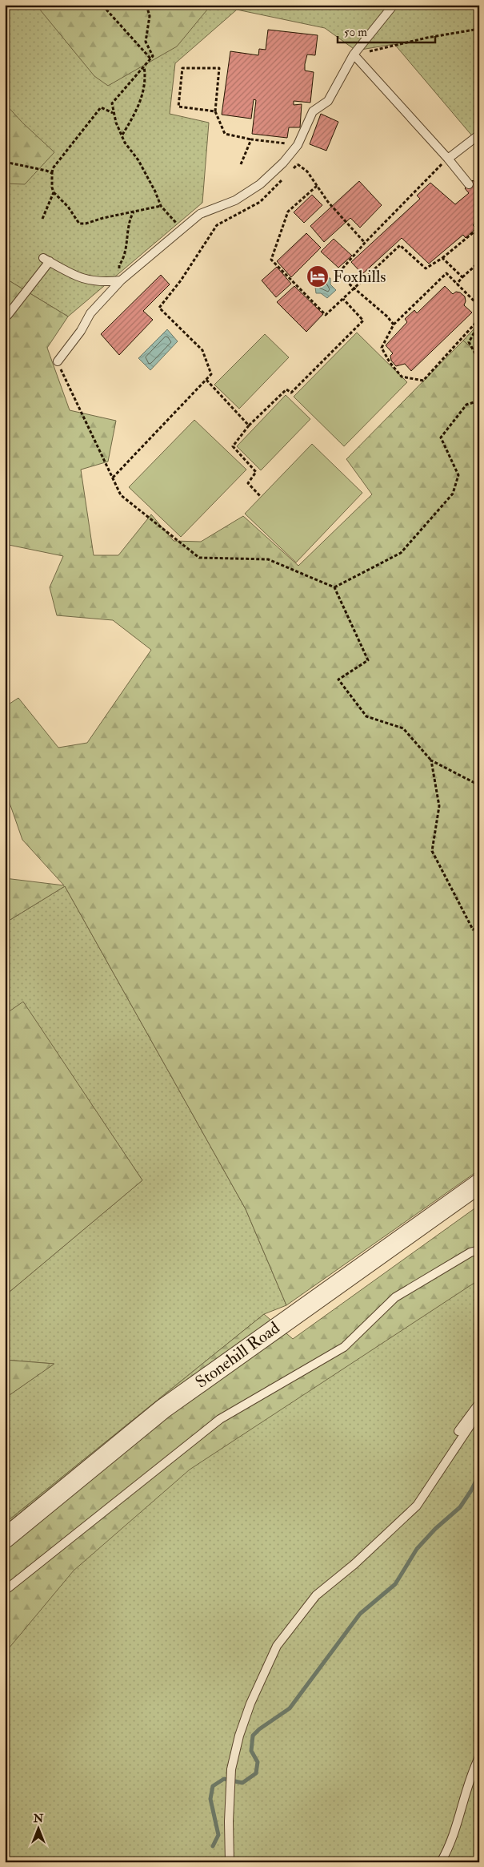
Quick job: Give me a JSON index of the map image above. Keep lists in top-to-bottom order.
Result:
{
  "streets": {
    "street": ["Stonehill Road"]
  },
  "places": {
    "hotel": ["Foxhills"]
  },
  "scale_bar": "50 m",
  "north": "top"
}
